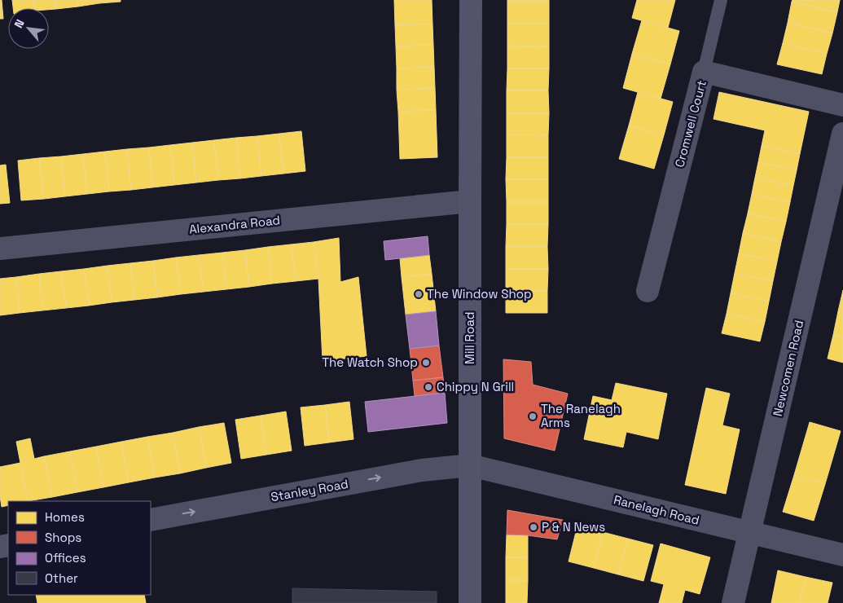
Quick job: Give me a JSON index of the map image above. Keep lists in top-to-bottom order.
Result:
{
  "streets": {
    "street": [
      "Cromwell Court",
      "Alexandra Road",
      "Mill Road",
      "Newcomen Road",
      "Stanley Road",
      "Ranelagh Road"
    ]
  },
  "crossings": [
    ["Alexandra Road", "Mill Road"],
    ["Mill Road", "Stanley Road"],
    ["Mill Road", "Ranelagh Road"],
    ["Newcomen Road", "Ranelagh Road"],
    ["Stanley Road", "Ranelagh Road"]
  ],
  "one_way": ["Stanley Road"],
  "places": [
    "The Window Shop",
    "The Watch Shop",
    "Chippy N Grill",
    "The Ranelagh Arms",
    "P & N News"
  ],
  "legend": [
    "Homes",
    "Shops",
    "Offices",
    "Other"
  ],
  "north": "top left"
}
